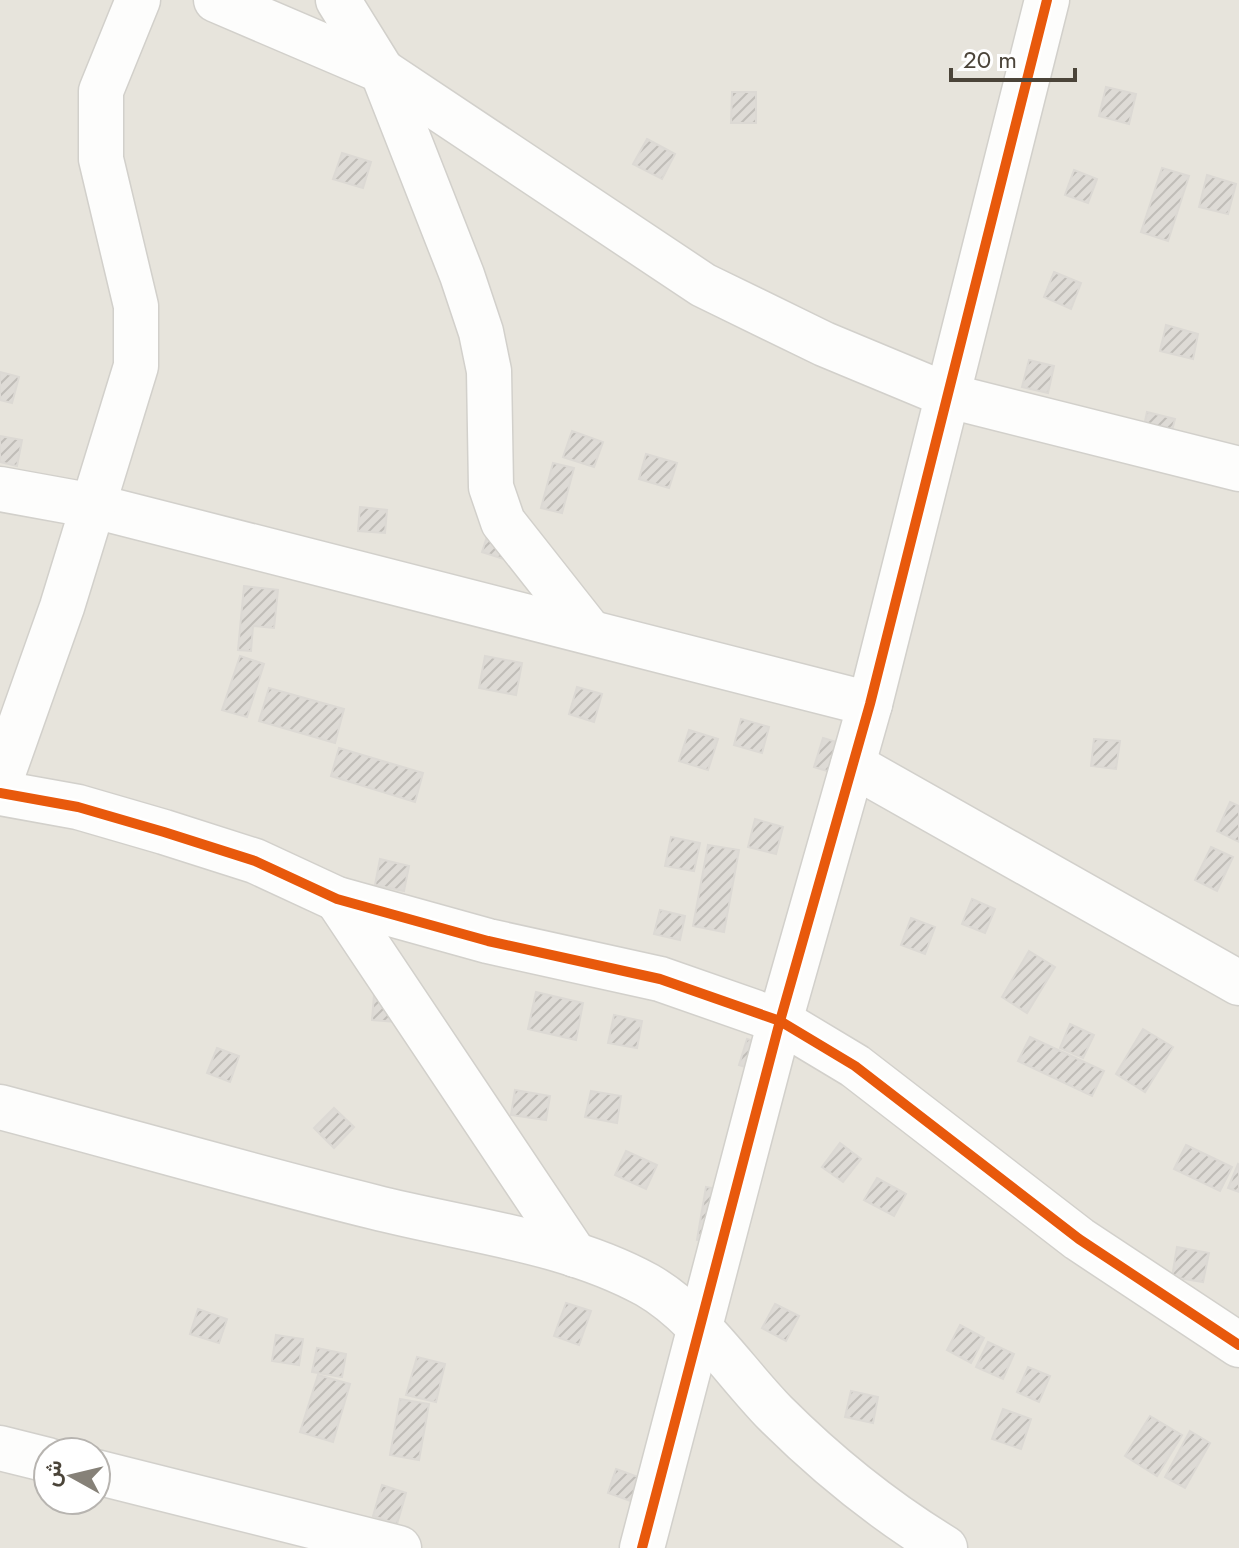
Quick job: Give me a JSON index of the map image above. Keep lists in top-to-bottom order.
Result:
{
  "scale_bar": "20 m",
  "north": "left"
}
